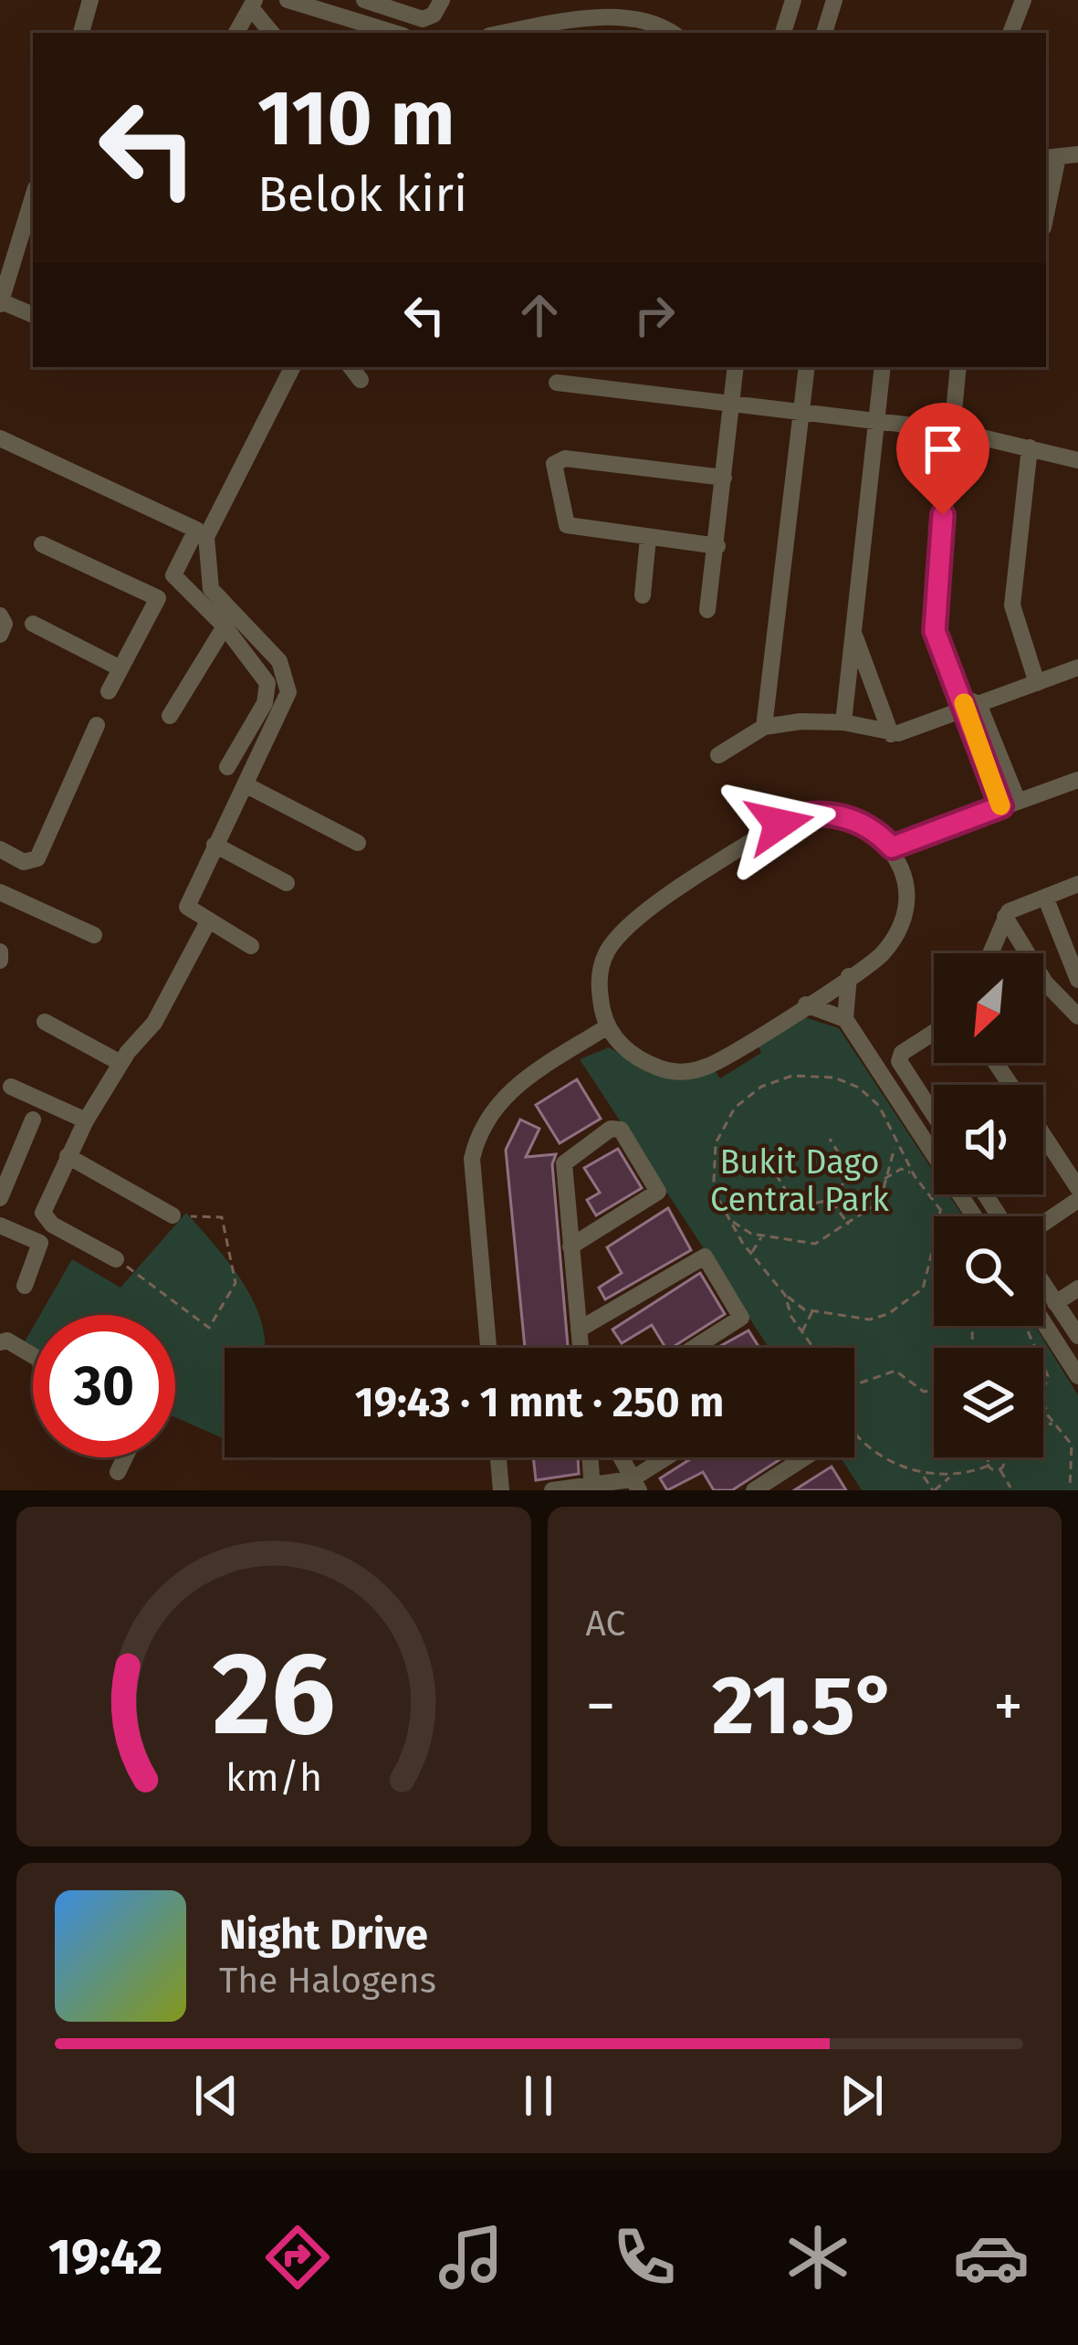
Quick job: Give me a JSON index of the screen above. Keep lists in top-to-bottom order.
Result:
{
  "parks": ["Bukit Dago Central Park"],
  "north": "bottom left",
  "page": {
    "turn": ["110 m", "Belok kiri"],
    "limit": "30",
    "trip": "19:43 · 1 mnt · 250 m",
    "tile": "AC",
    "heat": ["−", "21.5°", "+"],
    "song": ["Night Drive", "The Halogens"],
    "tabs": "19:42",
    "gauge": ["26", "km/h"]
  }
}
